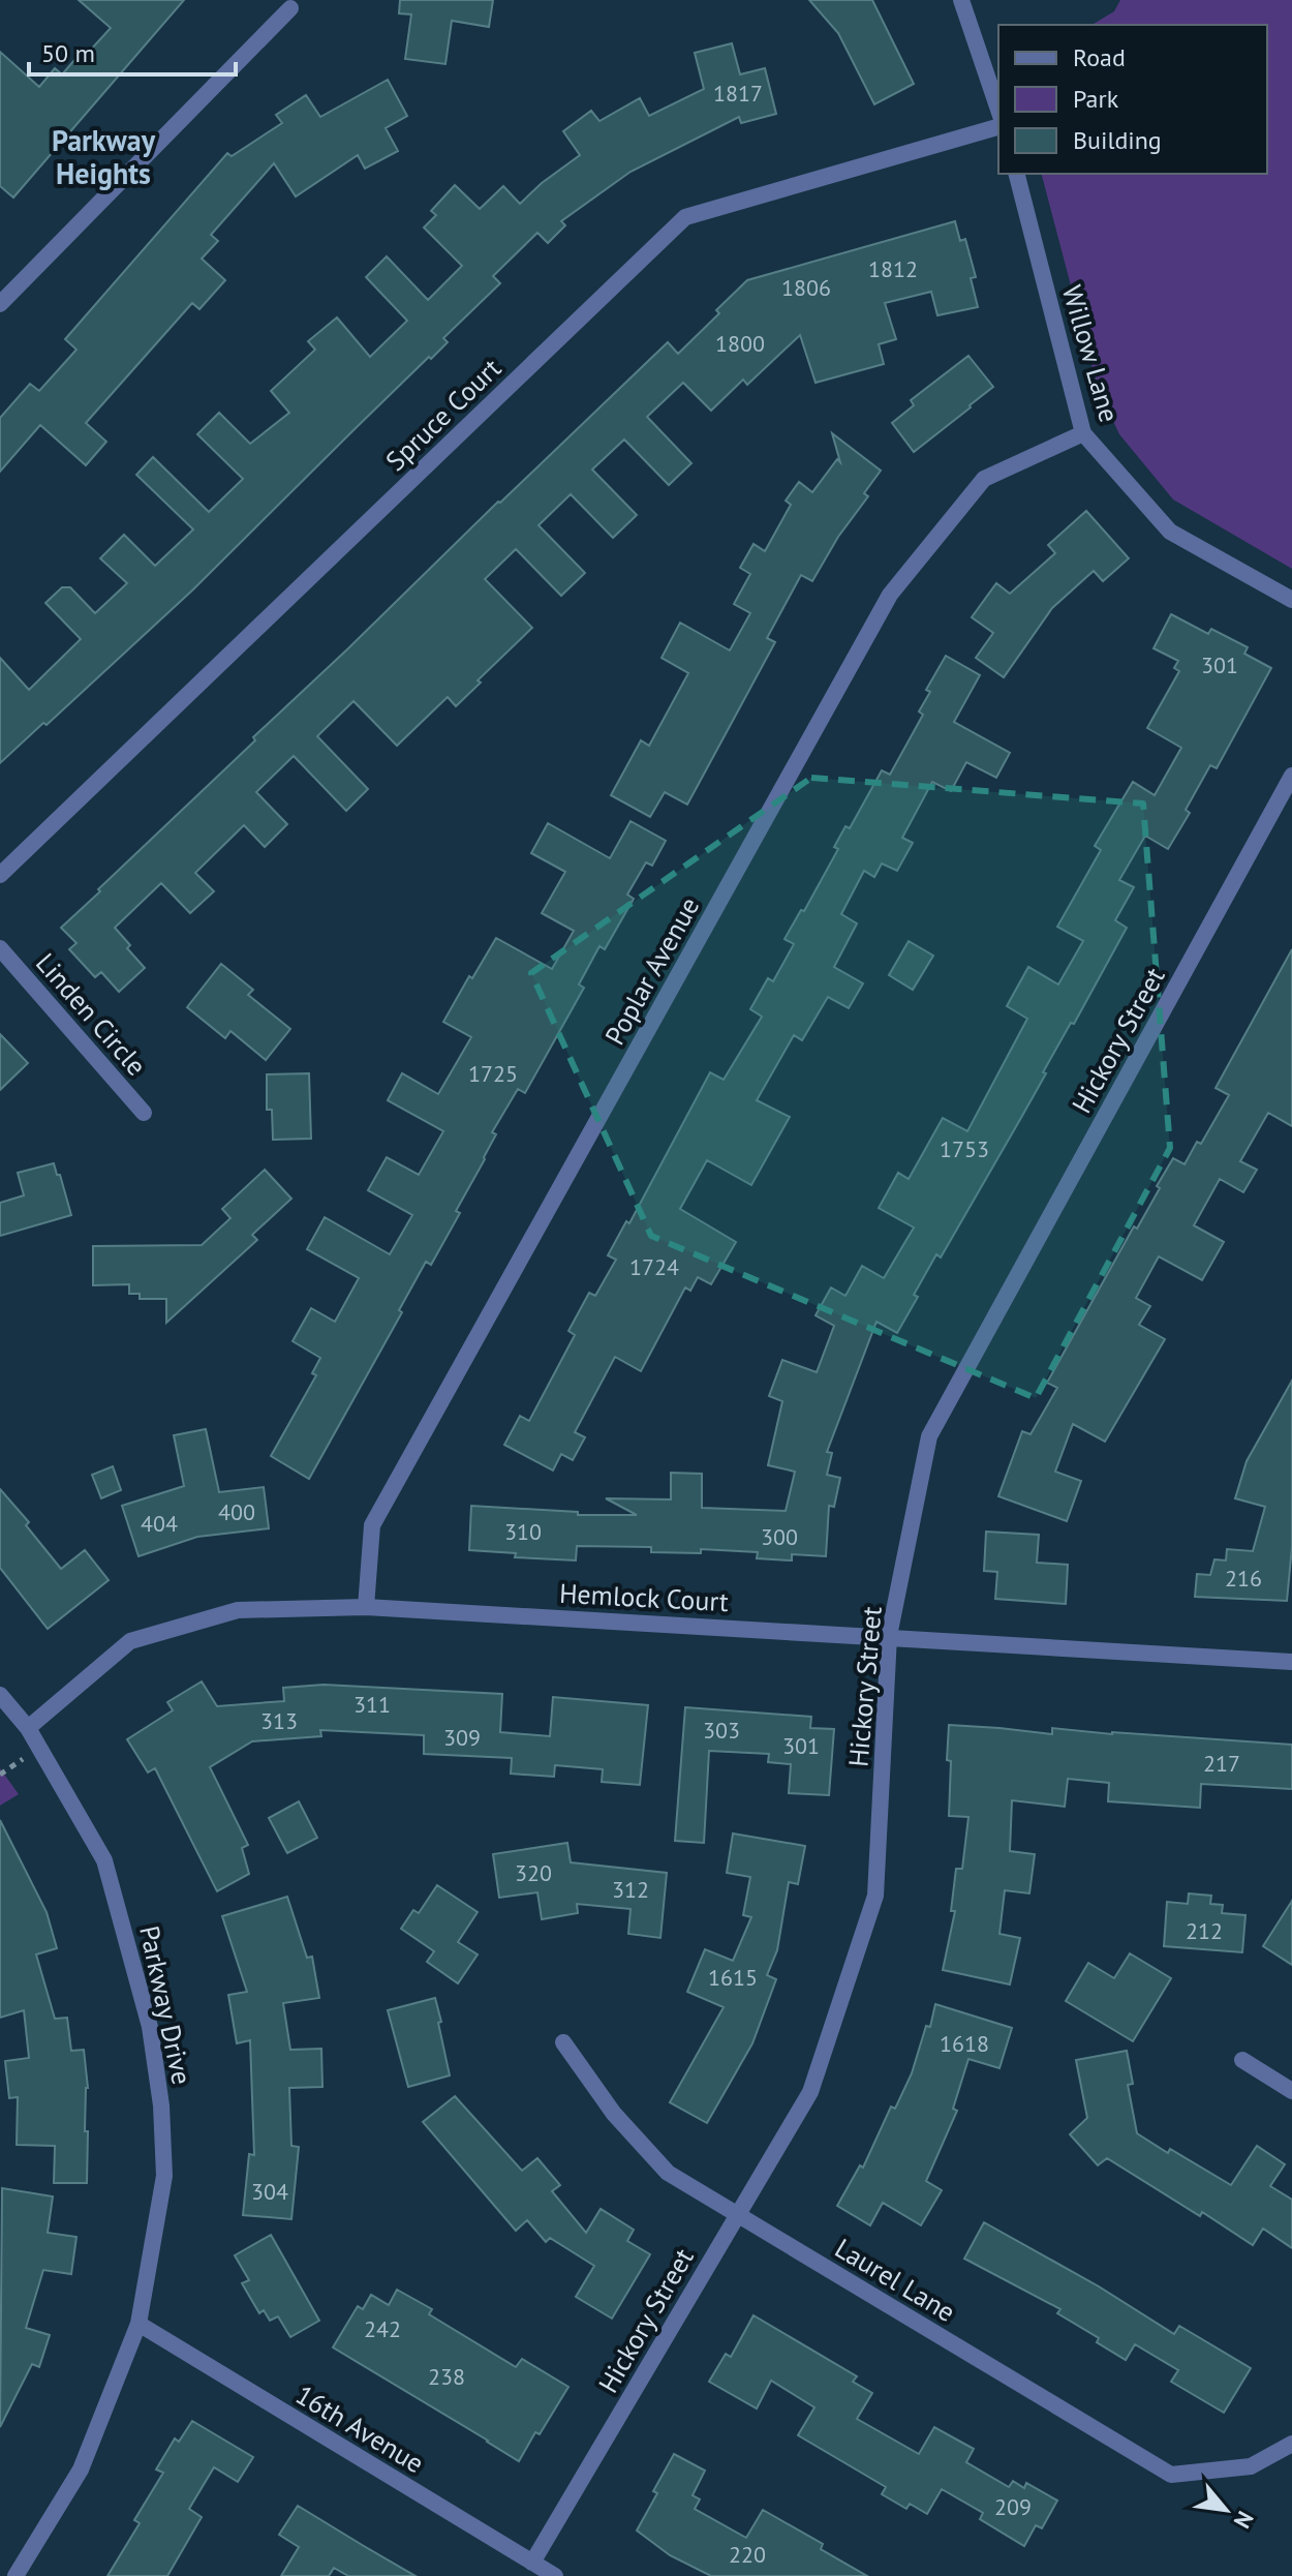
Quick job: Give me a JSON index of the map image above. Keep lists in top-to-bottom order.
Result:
{
  "streets": {
    "street": [
      "Willow Lane",
      "Spruce Court",
      "Poplar Avenue",
      "Linden Circle",
      "Hickory Street",
      "Hemlock Court",
      "Parkway Drive",
      "Laurel Lane",
      "16th Avenue"
    ]
  },
  "crossings": [
    ["Willow Lane", "Poplar Avenue"],
    ["Poplar Avenue", "Hemlock Court"],
    ["Hickory Street", "Hemlock Court"],
    ["Hickory Street", "Laurel Lane"],
    ["Hickory Street", "16th Avenue"],
    ["Hemlock Court", "Parkway Drive"],
    ["Parkway Drive", "16th Avenue"]
  ],
  "districts": ["Parkway Heights"],
  "house_numbers": [
    "1817",
    "1812",
    "1806",
    "1800",
    "301",
    "1725",
    "1753",
    "1724",
    "400",
    "404",
    "310",
    "300",
    "216",
    "311",
    "313",
    "303",
    "309",
    "301",
    "217",
    "320",
    "312",
    "212",
    "1615",
    "1618",
    "304",
    "242",
    "238",
    "209",
    "220"
  ],
  "legend": ["Road", "Park", "Building"],
  "scale_bar": "50 m",
  "north": "bottom right"
}
